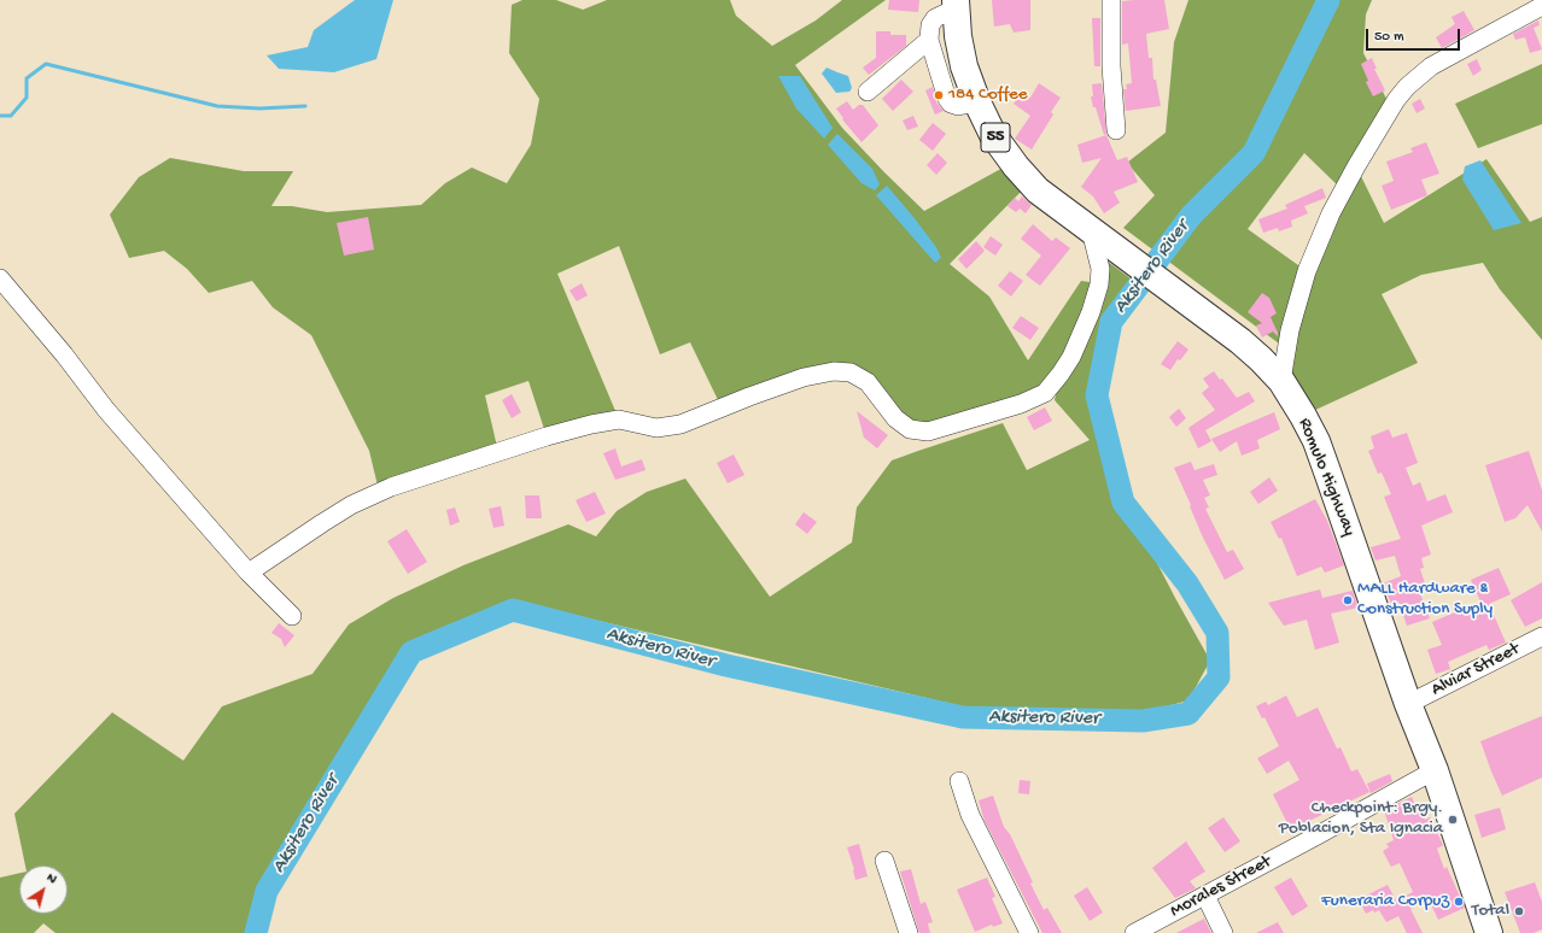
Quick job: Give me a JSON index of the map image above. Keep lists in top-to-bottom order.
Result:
{
  "streets": {
    "highway": ["55", "Romulo Highway"],
    "street": ["Alviar Street", "Morales Street"]
  },
  "crossings": [
    ["Romulo Highway", "Alviar Street"],
    ["Romulo Highway", "Morales Street"]
  ],
  "water": ["Aksitero River"],
  "places": [
    "184 Coffee",
    "MALL Hardware & Construction Suply",
    "Checkpoint: Brgy. Poblacion, Sta Ignacia",
    "Funeraria Corpuz",
    "Total"
  ],
  "scale_bar": "50 m",
  "north": "top right"
}
